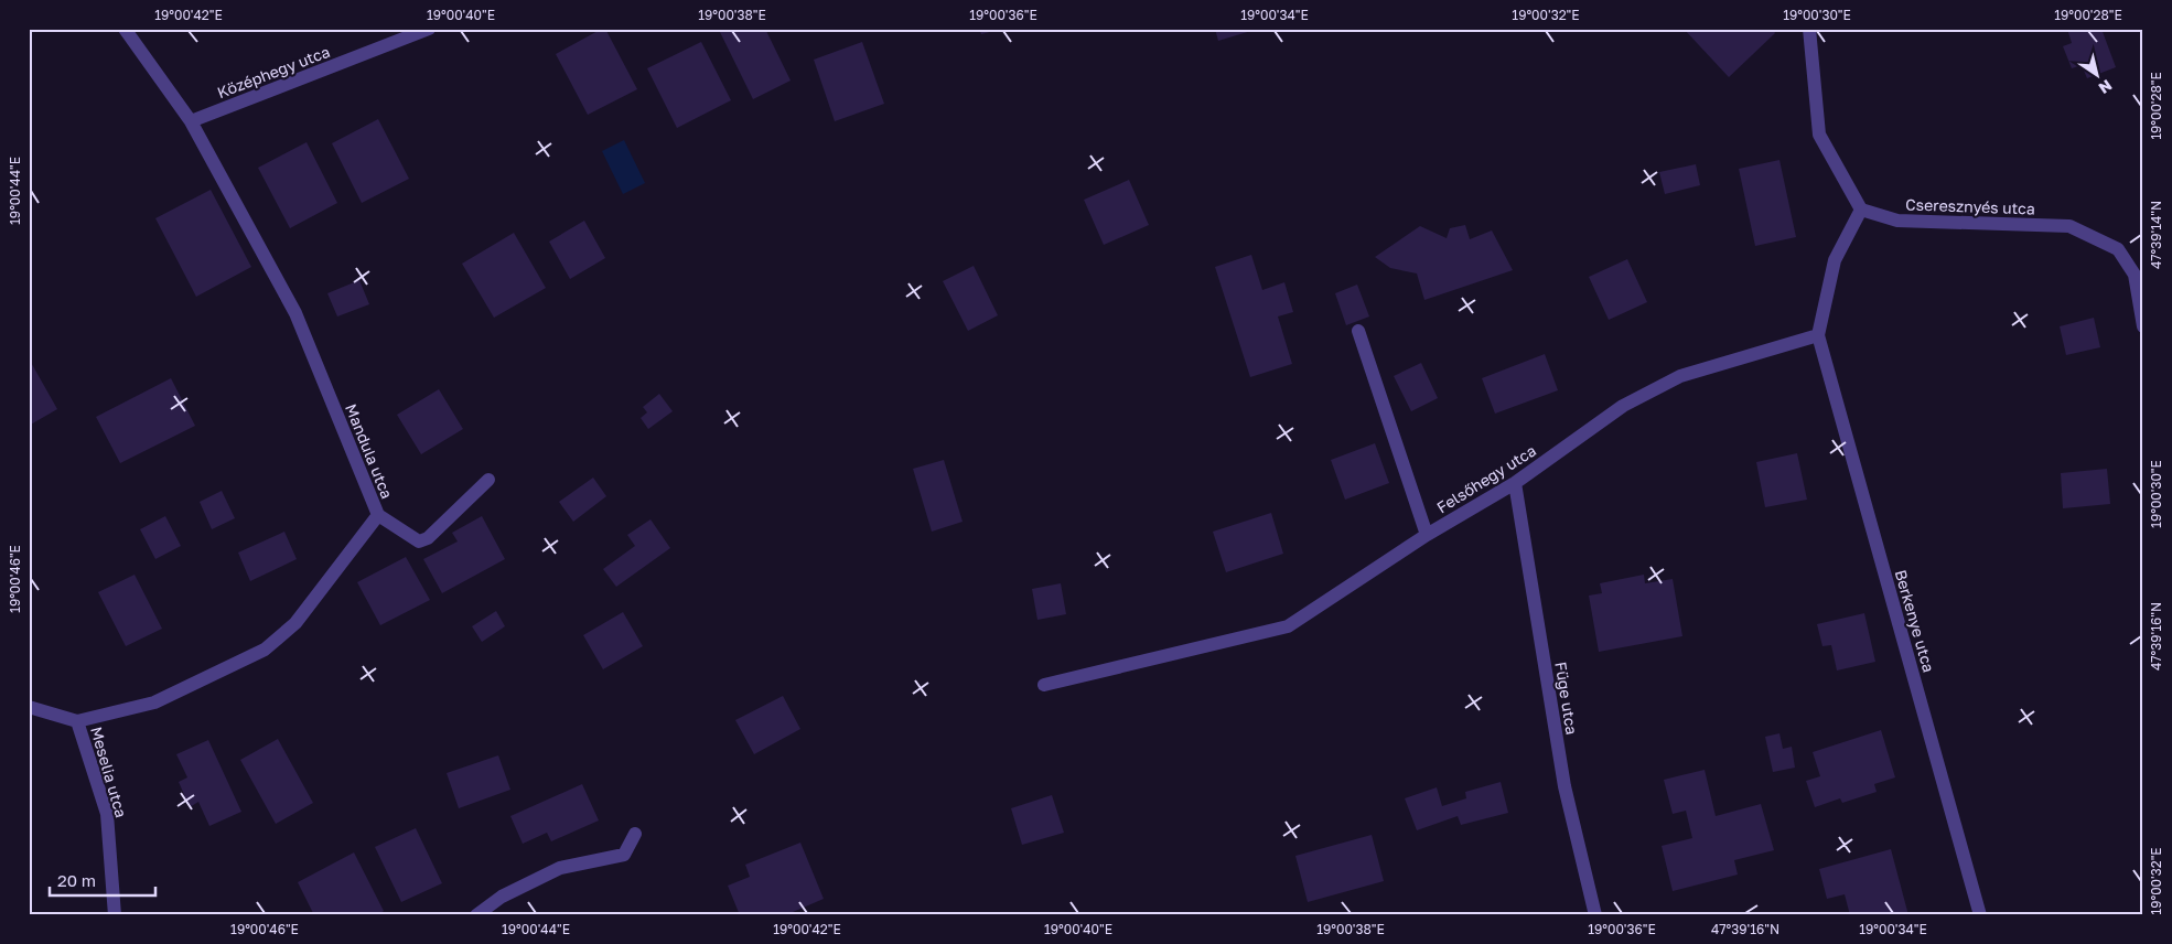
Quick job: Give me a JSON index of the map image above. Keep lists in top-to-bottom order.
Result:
{
  "streets": {
    "street": [
      "Középhegy utca",
      "Cseresznyés utca",
      "Mandula utca",
      "Felsőhegy utca",
      "Berkenye utca",
      "Füge utca",
      "Meselia utca"
    ]
  },
  "crossings": [
    ["Középhegy utca", "Mandula utca"],
    ["Mandula utca", "Meselia utca"],
    ["Felsőhegy utca", "Berkenye utca"],
    ["Felsőhegy utca", "Füge utca"]
  ],
  "scale_bar": "20 m",
  "north": "bottom right",
  "coordinates": [
    "19°00'42\"E",
    "19°00'40\"E",
    "19°00'38\"E",
    "19°00'36\"E",
    "19°00'34\"E",
    "19°00'32\"E",
    "19°00'30\"E",
    "19°00'28\"E",
    "19°00'44\"E",
    "47°39'14\"N",
    "19°00'46\"E",
    "47°39'16\"N"
  ]
}
